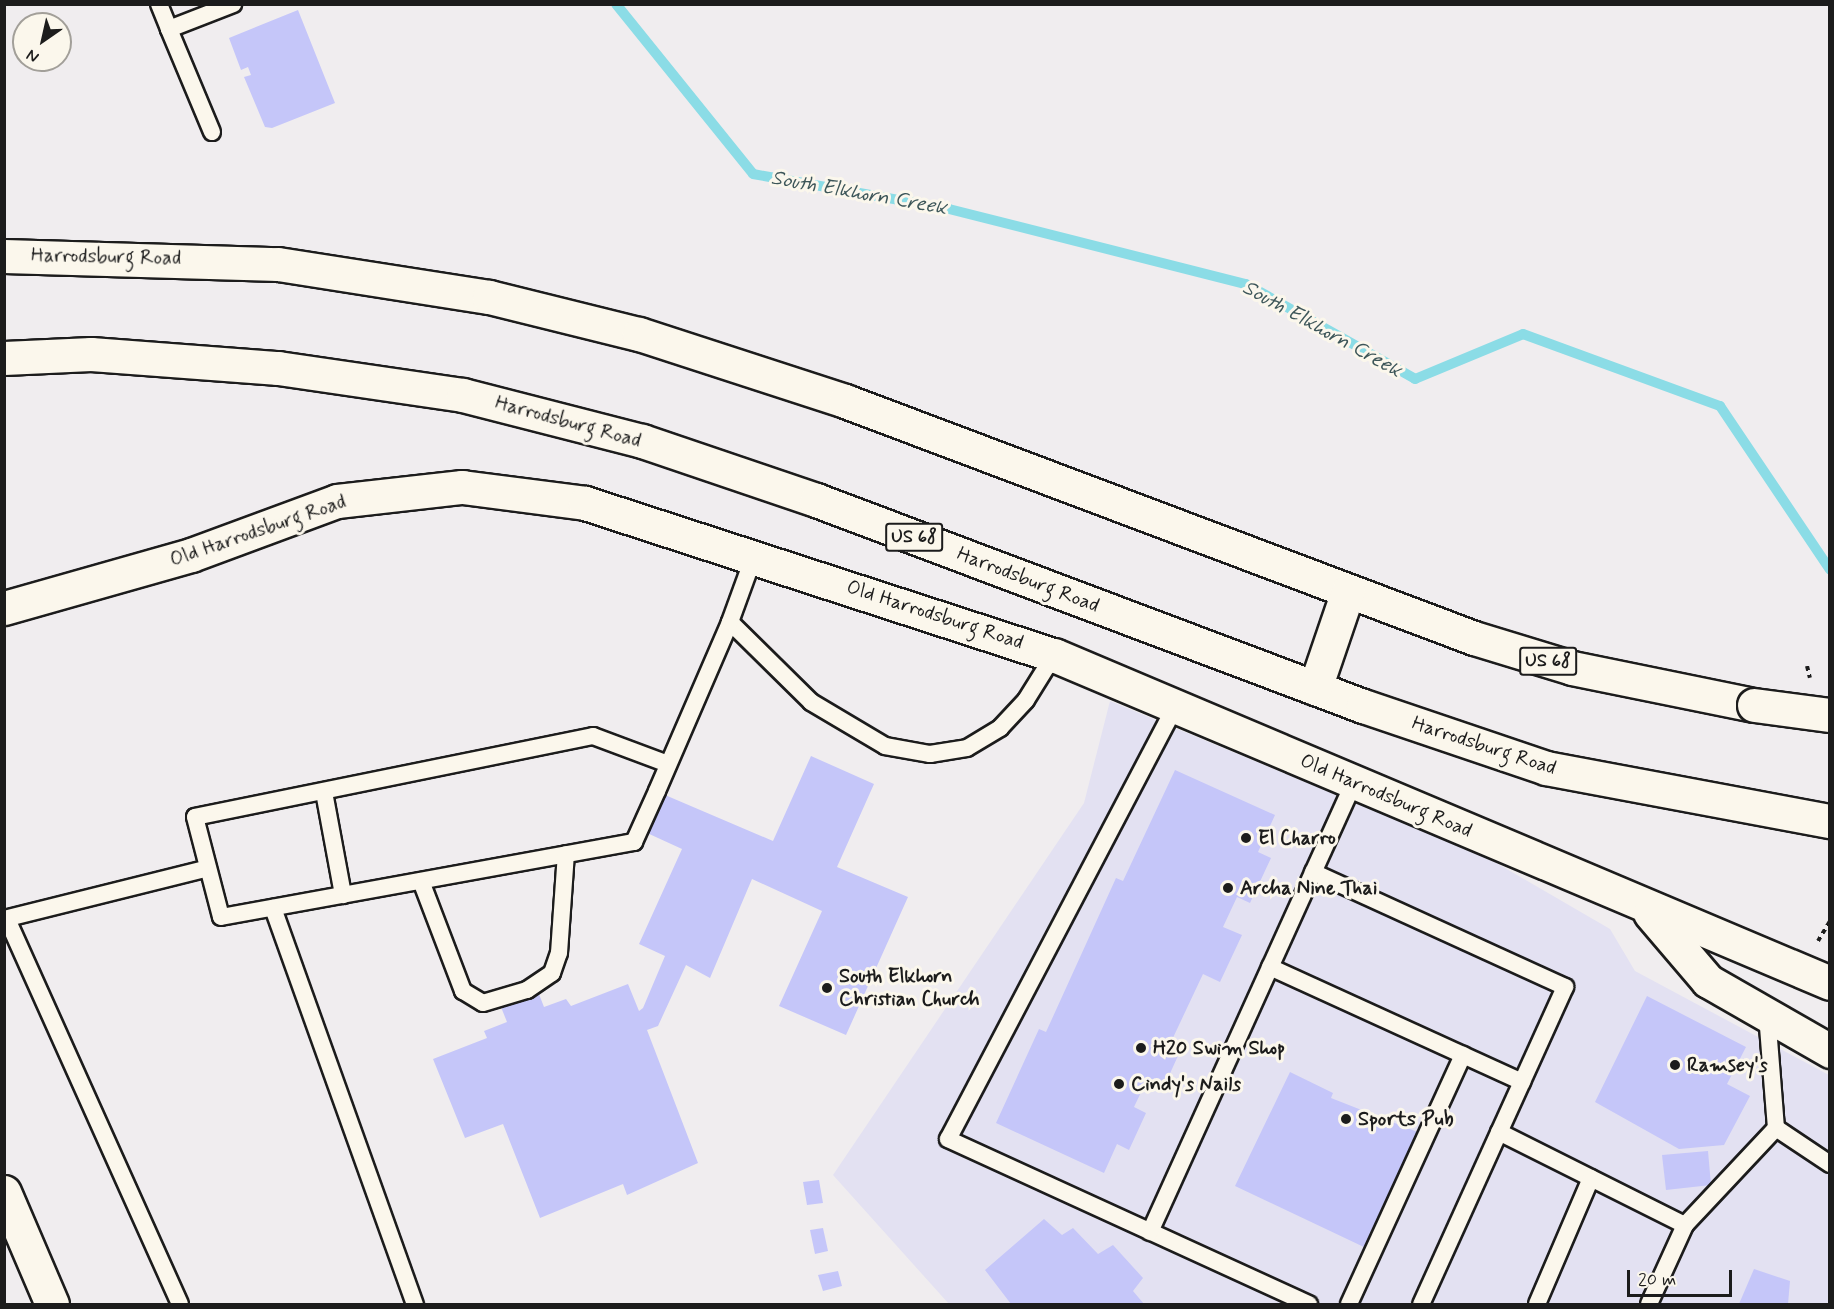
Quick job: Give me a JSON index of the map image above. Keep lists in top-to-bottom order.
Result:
{
  "streets": {
    "main road": ["Harrodsburg Road", "Old Harrodsburg Road", "US 68"]
  },
  "water": ["South Elkhorn Creek"],
  "places": [
    "El Charro",
    "Archa Nine Thai",
    "South Elkhorn Christian Church",
    "H20 Swim Shop",
    "Ramsey's",
    "Cindy's Nails",
    "Sports Pub"
  ],
  "scale_bar": "20 m",
  "north": "bottom left"
}
